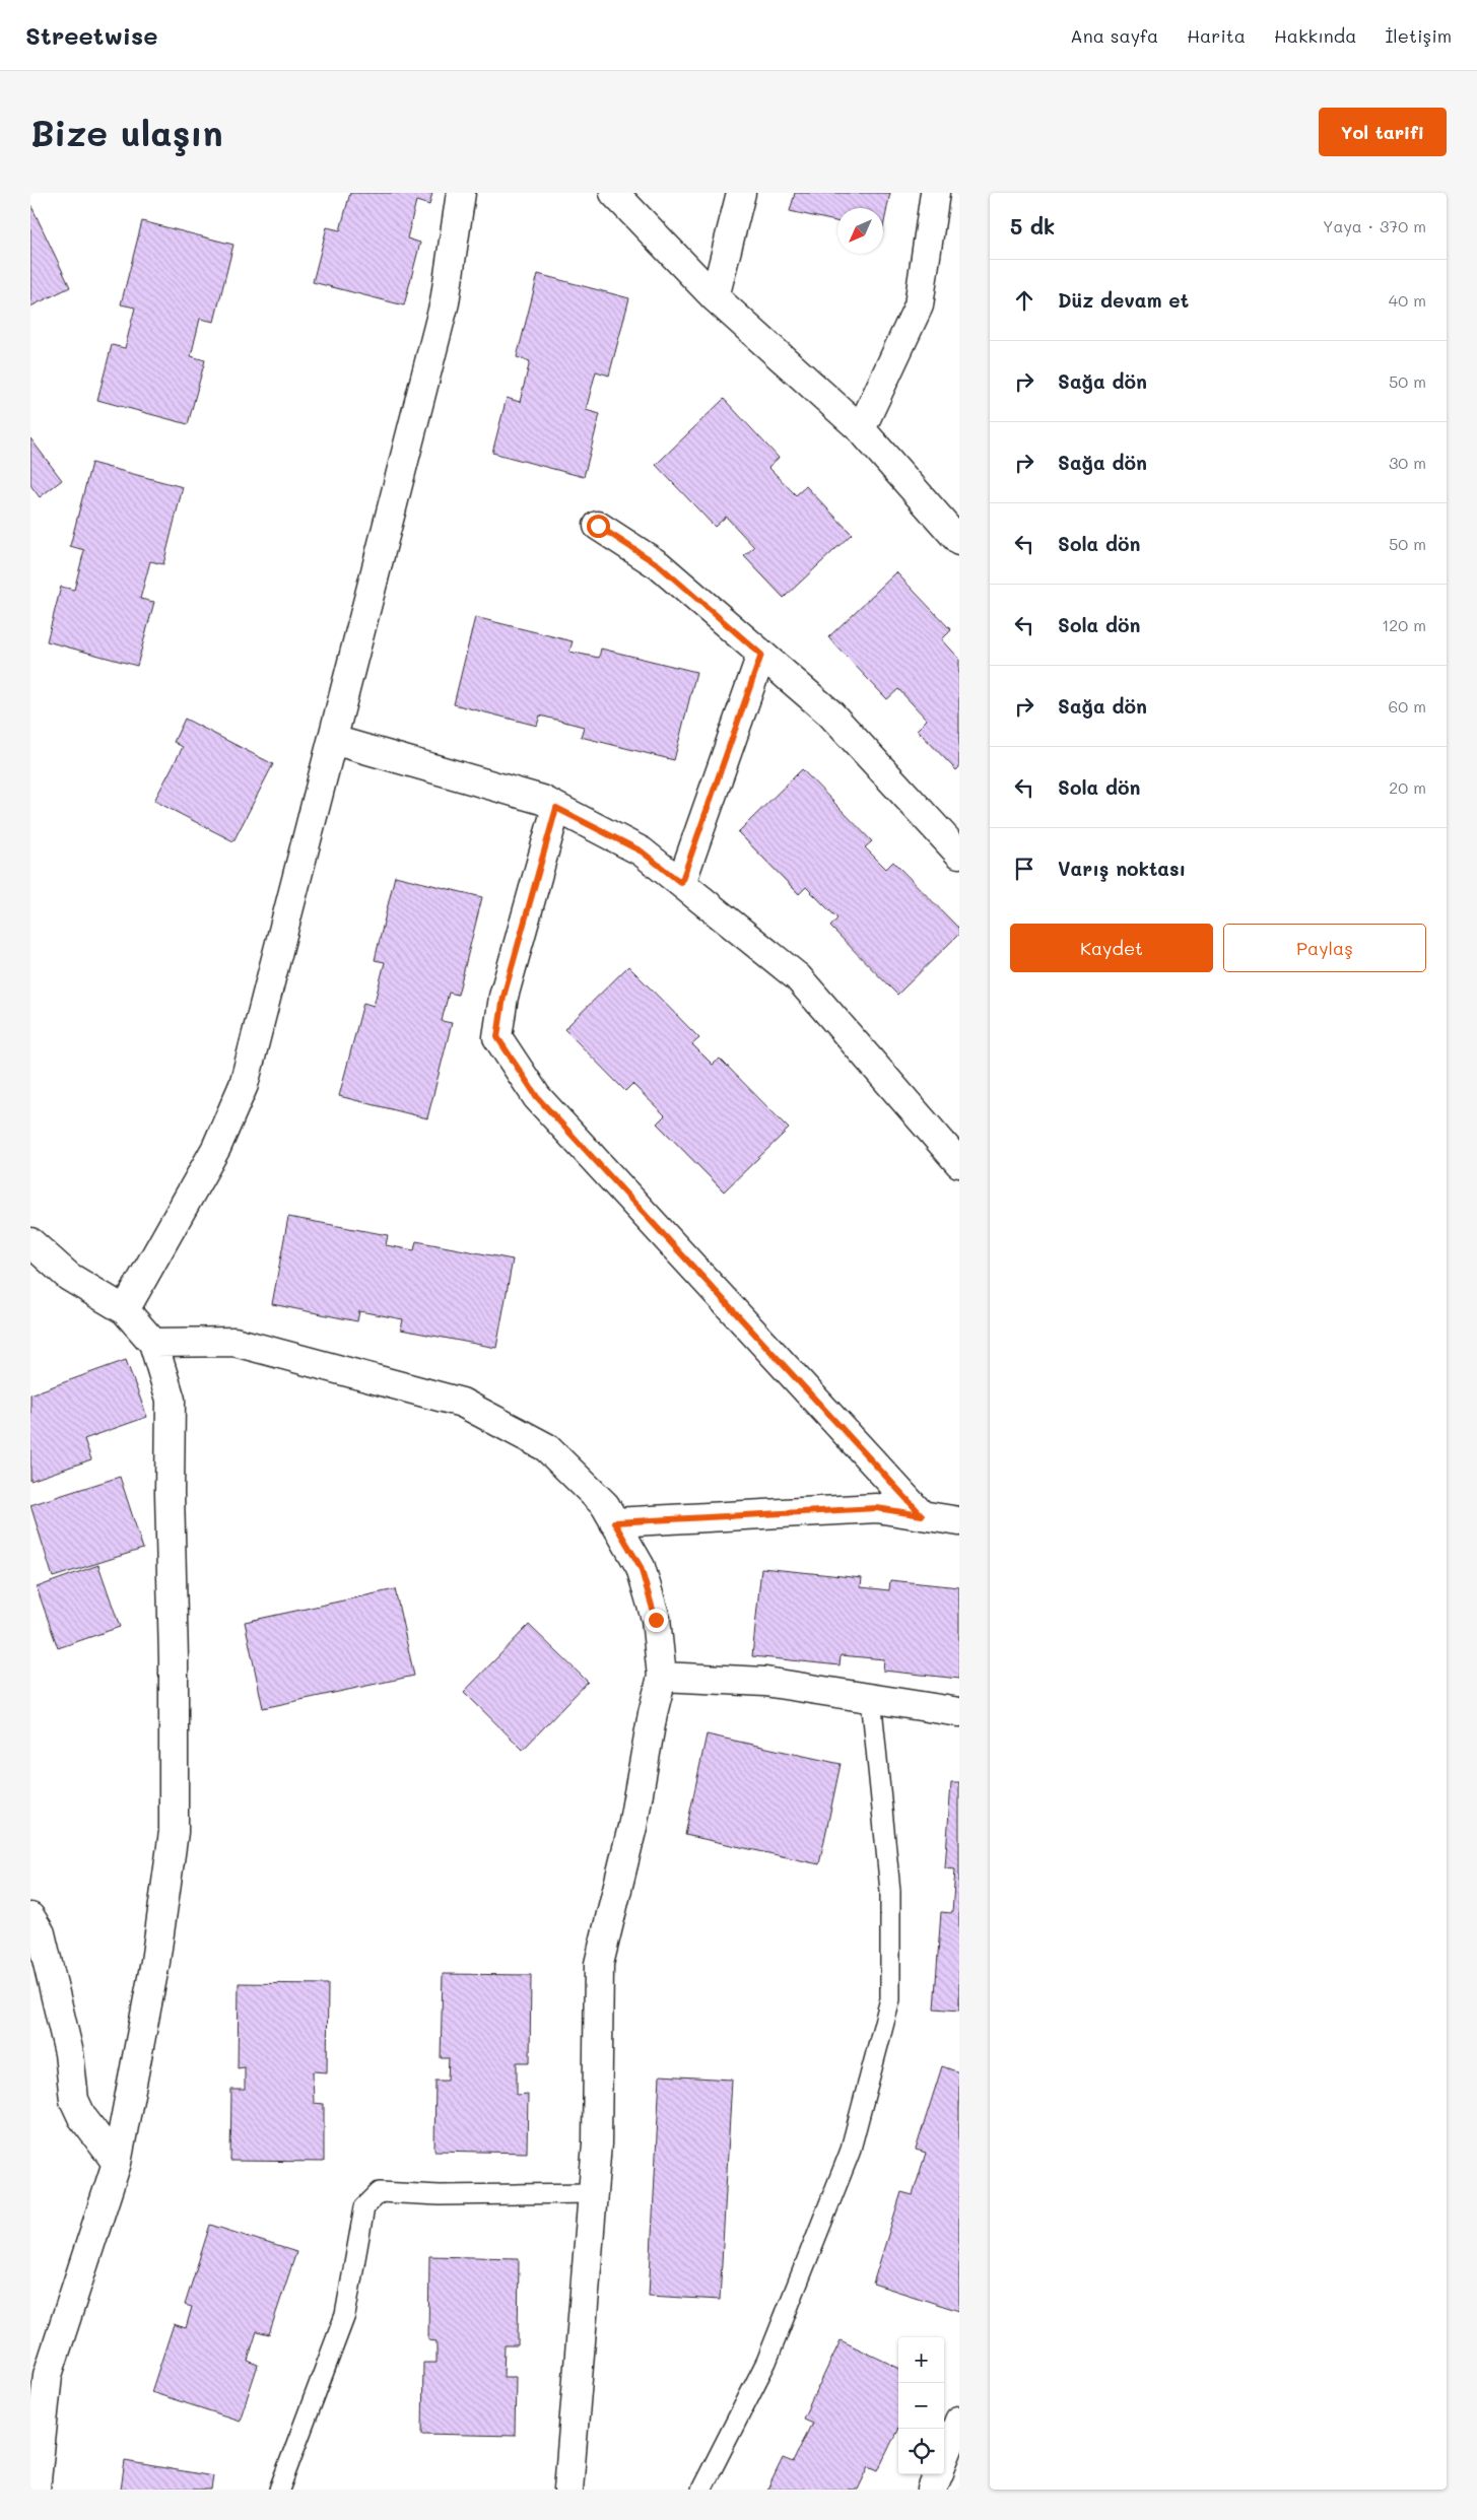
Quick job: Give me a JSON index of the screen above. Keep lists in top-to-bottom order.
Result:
{
  "north": "bottom left",
  "page": {
    "header": "Streetwise",
    "nav": [
      "Ana sayfa",
      "Harita",
      "Hakkında",
      "İletişim"
    ],
    "buttons": [
      "Yol tarifi",
      ["Kaydet", "Paylaş"]
    ],
    "title": "Bize ulaşın",
    "heading": ["5 dk", "Yaya · 370 m"],
    "list": [
      ["Düz devam et", "40 m"],
      ["Sağa dön", "50 m"],
      ["Sağa dön", "30 m"],
      ["Sola dön", "50 m"],
      ["Sola dön", "120 m"],
      ["Sağa dön", "60 m"],
      ["Sola dön", "20 m"],
      "Varış noktası"
    ],
    "map_buttons": ["+", "−"]
  }
}
